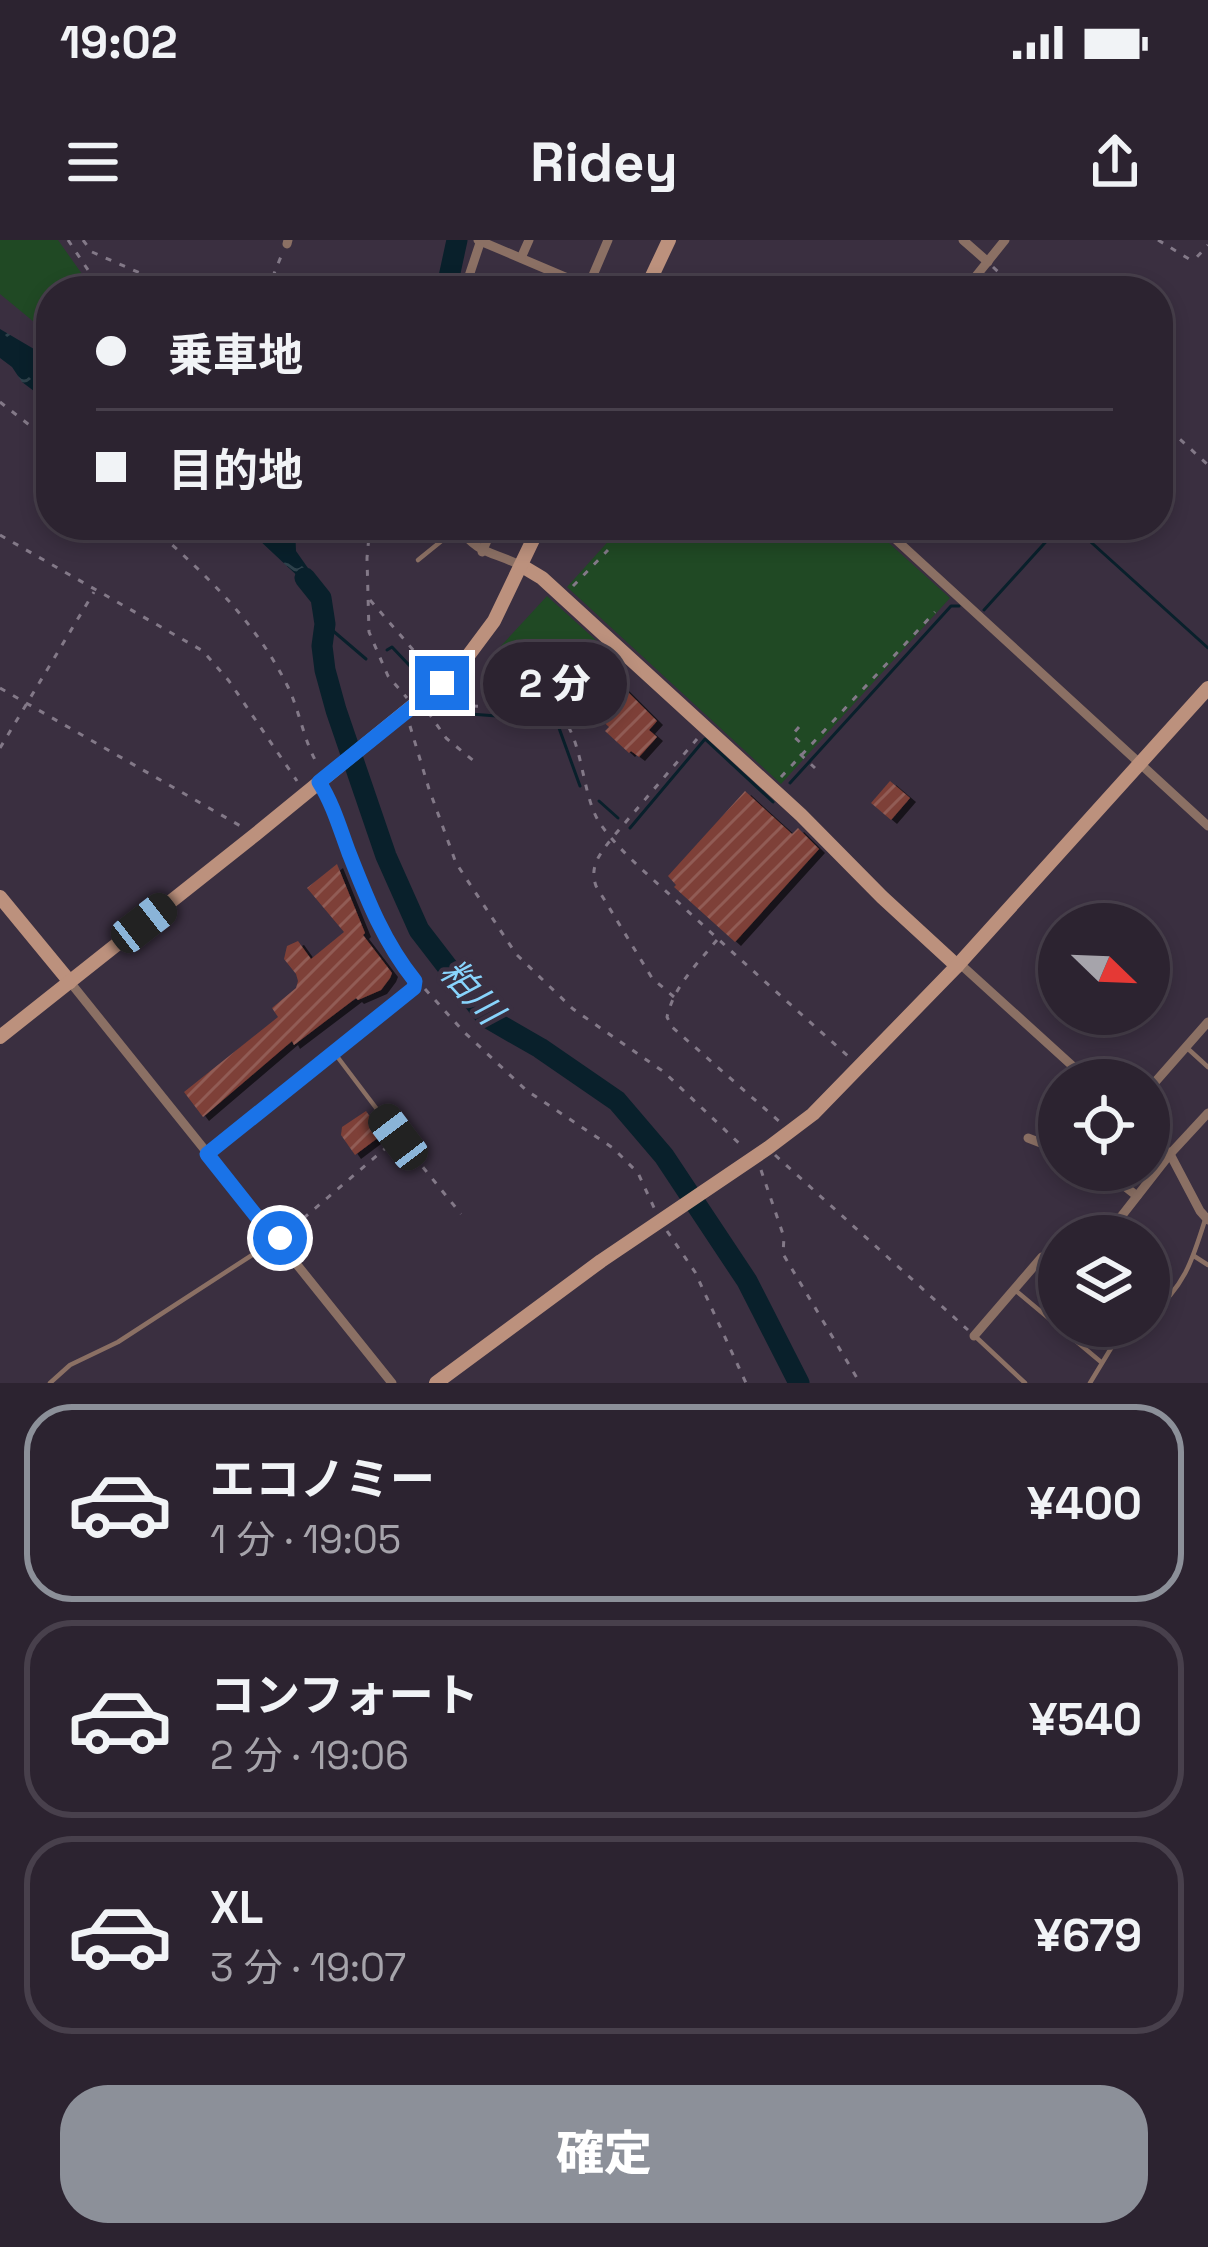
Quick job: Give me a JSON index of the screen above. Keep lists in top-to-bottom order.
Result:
{
  "water": ["粕川"],
  "north": "bottom right",
  "page": {
    "status": "19:02",
    "header": "Ridey",
    "banner": ["乗車地", "目的地"],
    "bubble": "2 分",
    "list": [
      {
        "name": "エコノミー",
        "note": "1 分 · 19:05",
        "value": "¥400"
      },
      {
        "name": "コンフォート",
        "note": "2 分 · 19:06",
        "value": "¥540"
      },
      {
        "name": "XL",
        "note": "3 分 · 19:07",
        "value": "¥679"
      }
    ],
    "buttons": "確定"
  }
}
